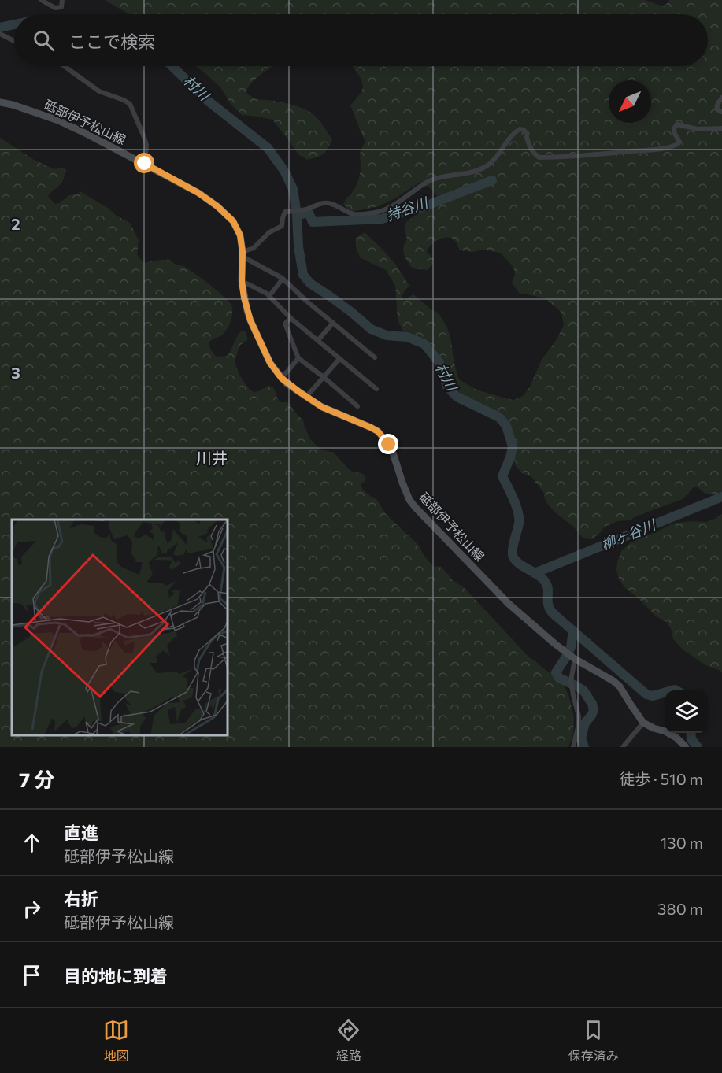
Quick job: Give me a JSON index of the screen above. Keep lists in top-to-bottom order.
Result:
{
  "streets": {
    "main road": ["砥部伊予松山線"]
  },
  "districts": ["川井"],
  "water": ["村川", "持谷川", "柳ヶ谷川"],
  "north": "bottom left",
  "page": {
    "search": "ここで検索",
    "heading": ["7 分", "徒歩 · 510 m"],
    "list": [
      ["直進", "砥部伊予松山線", "130 m"],
      ["右折", "砥部伊予松山線", "380 m"],
      "目的地に到着"
    ],
    "nav": ["地図", "経路", "保存済み"]
  },
  "grid": {
    "rows": ["2", "3"]
  }
}
